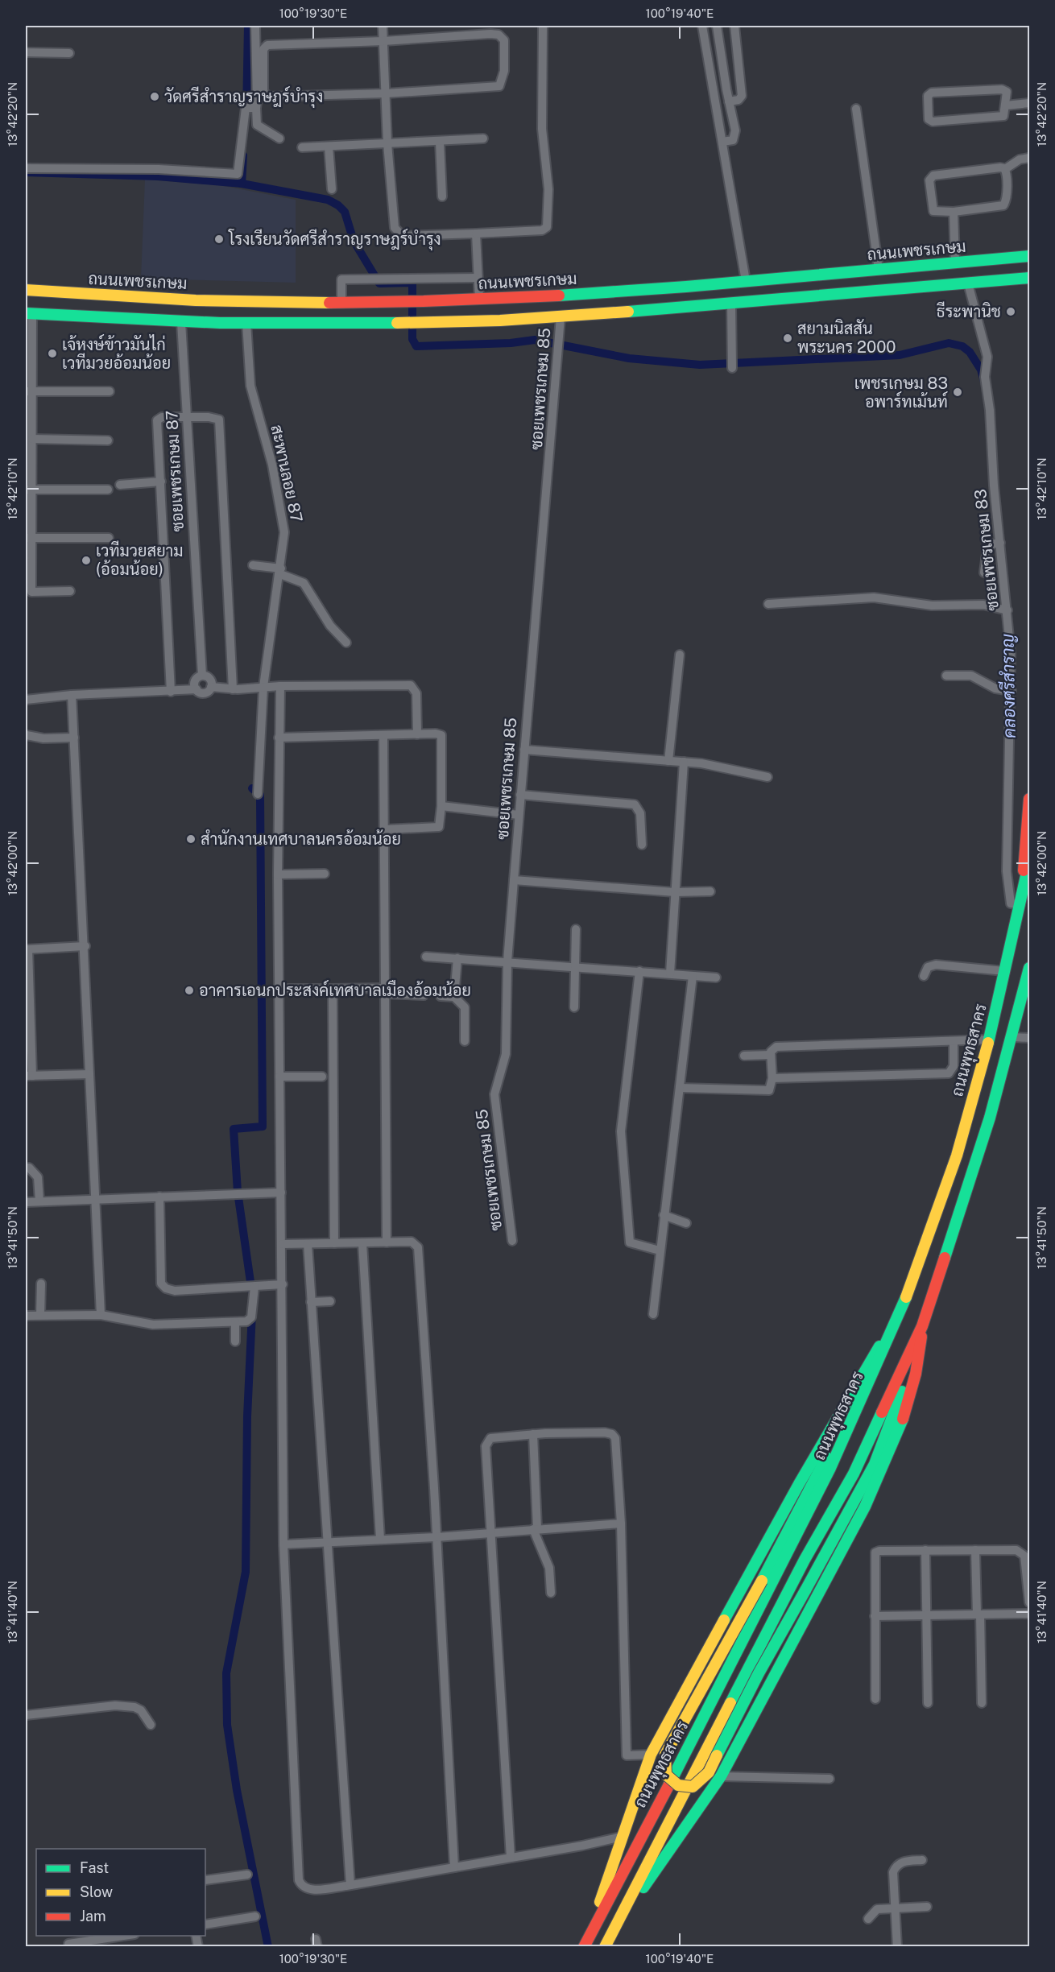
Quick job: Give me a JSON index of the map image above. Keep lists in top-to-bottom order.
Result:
{
  "streets": {
    "main road": ["ถนนเพชรเกษม", "ถนนพุทธสาคร"],
    "street": [
      "ซอยเพชรเกษม 85",
      "ซอยเพชรเกษม 87",
      "สะพานลอย 87",
      "ซอยเพชรเกษม 83"
    ]
  },
  "crossings": [
    ["ซอยเพชรเกษม 83", "ถนนพุทธสาคร"]
  ],
  "water": ["คลองศรีสำราญ"],
  "places": [
    "วัดศรีสําราญราษฎร์บํารุง",
    "โรงเรียนวัดศรีสําราญราษฎร์บํารุง",
    "ธีระพานิช",
    "สยามนิสสัน พระนคร 2000",
    "เจ้หงษ์ข้าวมันไก่ เวทีมวยอ้อมน้อย",
    "เพชรเกษม 83 อพาร์ทเม้นท์",
    "เวทีมวยสยาม (อ้อมน้อย)",
    "สำนักงานเทศบาลนครอ้อมน้อย",
    "อาคารเอนกประสงค์เทศบาลเมืองอ้อมน้อย"
  ],
  "legend": ["Fast", "Slow", "Jam"],
  "coordinates": [
    "100°19'30\"E",
    "100°19'40\"E",
    "13°42'20\"N",
    "13°42'10\"N",
    "13°42'00\"N",
    "13°41'50\"N",
    "13°41'40\"N"
  ]
}
